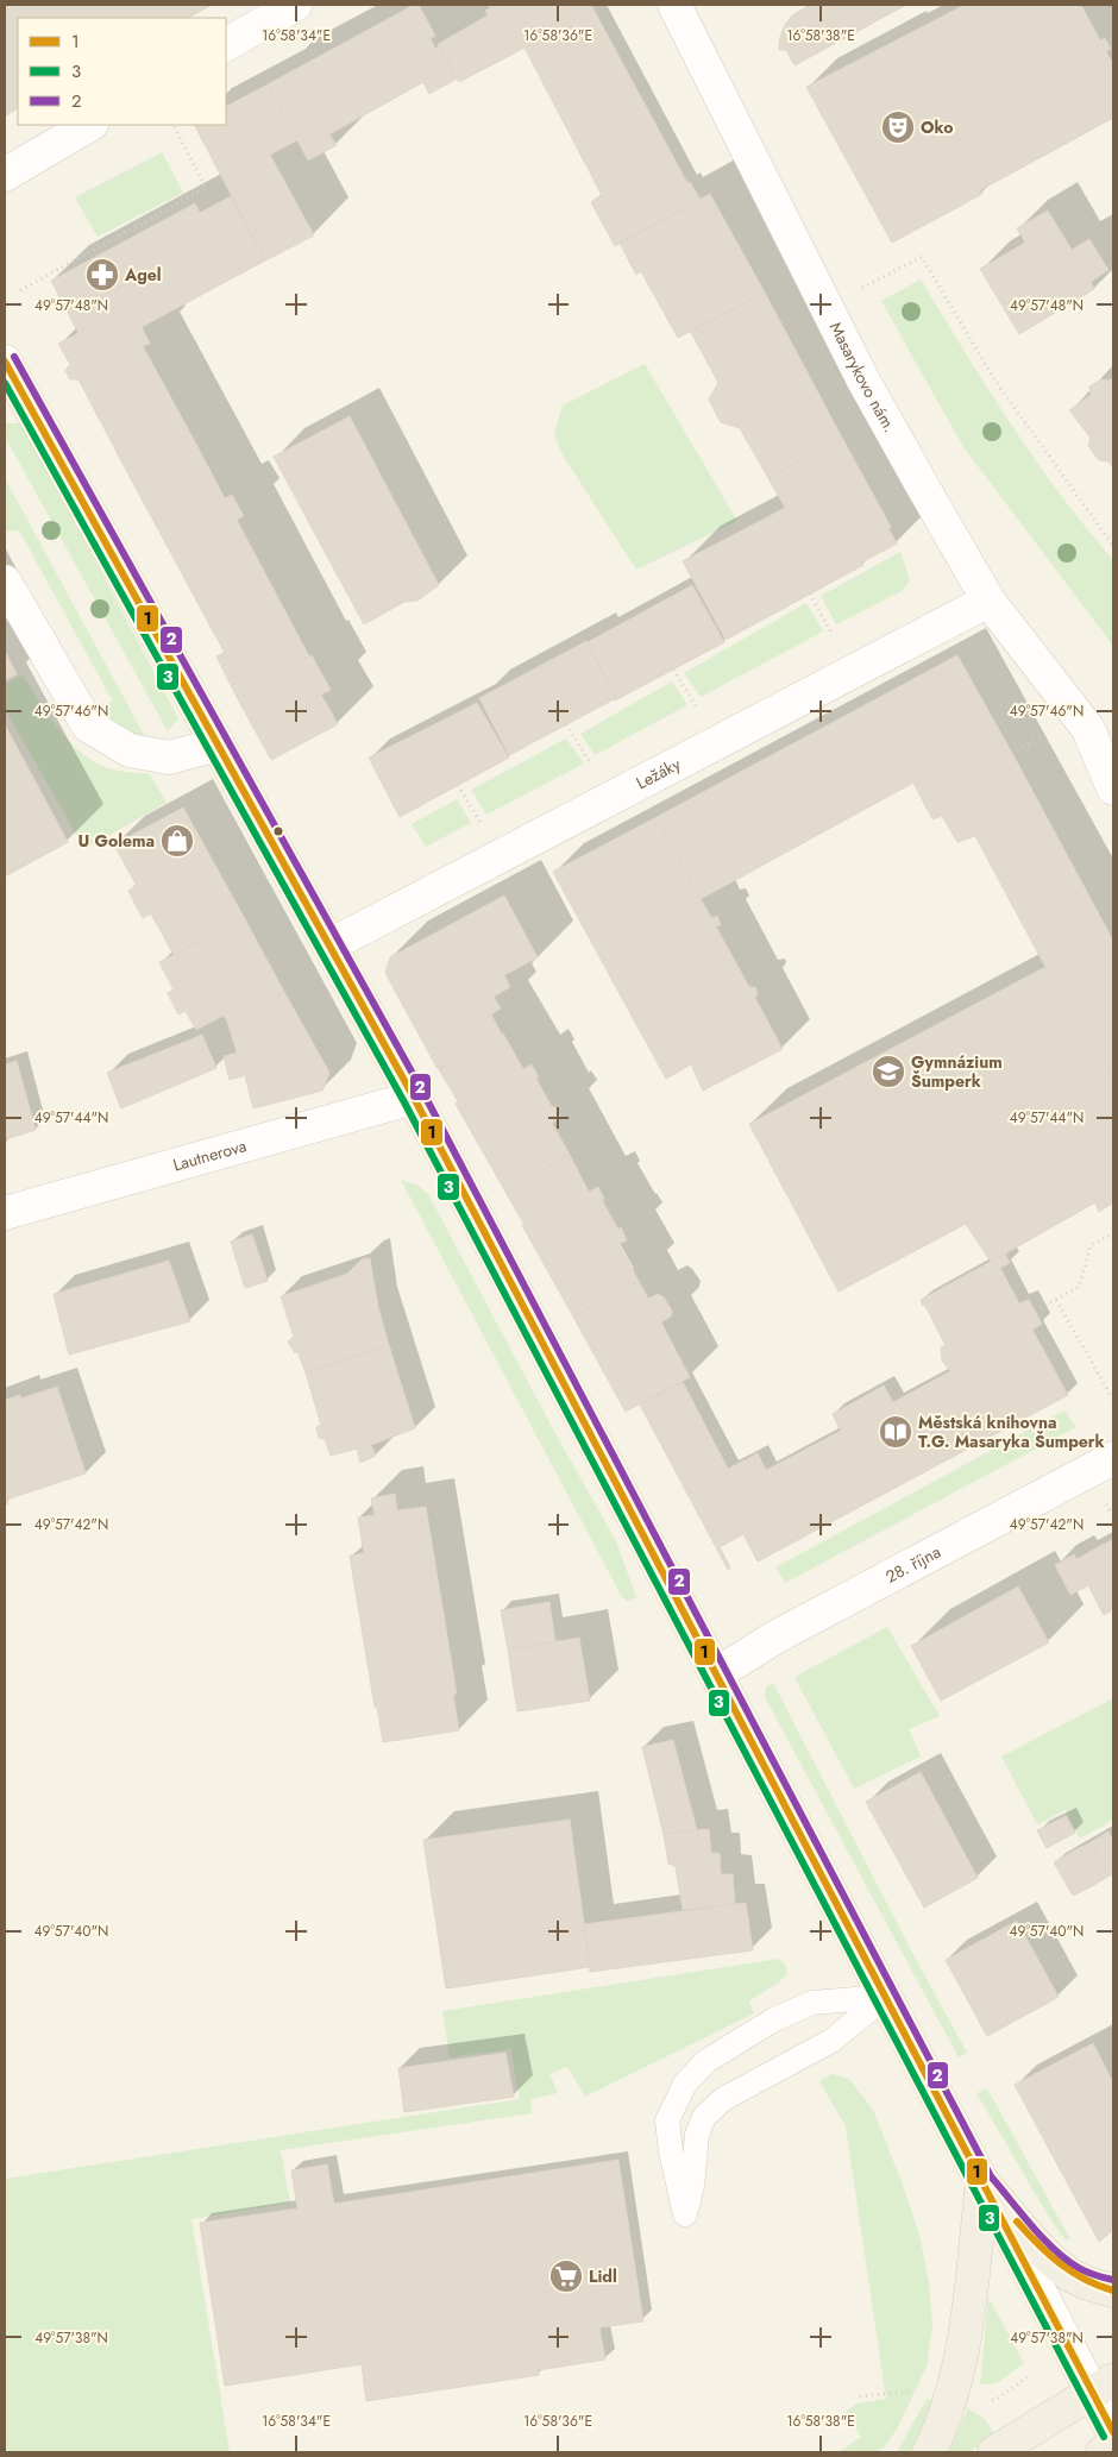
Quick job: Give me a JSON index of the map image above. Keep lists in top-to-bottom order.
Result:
{
  "streets": {
    "street": [
      "Masarykovo nám.",
      "Ležáky",
      "Lautnerova",
      "28. října"
    ]
  },
  "crossings": [
    ["Masarykovo nám.", "Ležáky"]
  ],
  "places": {
    "theatre": ["Oko"],
    "pharmacy": ["Agel"],
    "shop": ["U Golema"],
    "school or university": ["Gymnázium Šumperk"],
    "library": ["Městská knihovna T.G. Masaryka Šumperk"],
    "supermarket": ["Lidl"]
  },
  "lines": ["transit line 2", "transit line 1", "transit line 3"],
  "legend": ["1", "3", "2"],
  "coordinates": [
    "16°58'34\"E",
    "16°58'36\"E",
    "16°58'38\"E",
    "49°57'48\"N",
    "49°57'46\"N",
    "49°57'44\"N",
    "49°57'42\"N",
    "49°57'40\"N",
    "49°57'38\"N"
  ]
}
